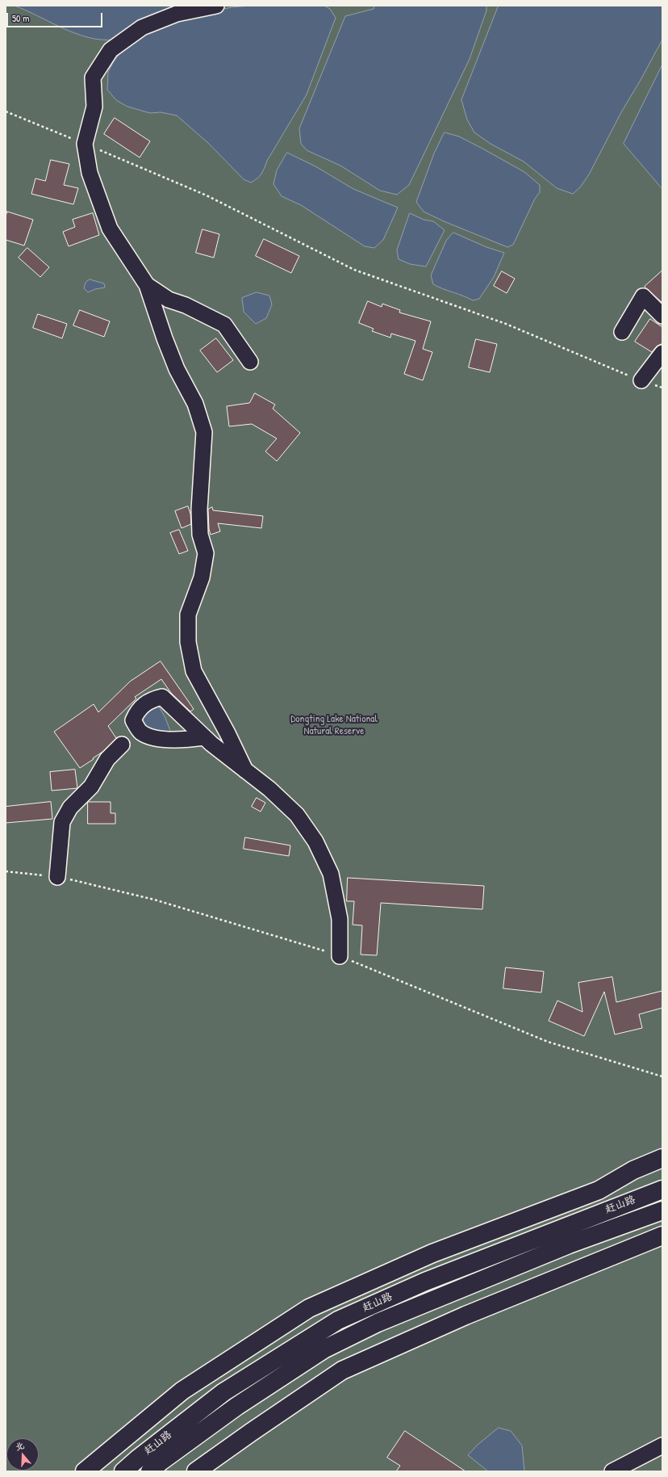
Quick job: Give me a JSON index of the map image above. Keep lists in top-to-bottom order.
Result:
{
  "streets": {
    "main road": ["赶山路"]
  },
  "parks": ["Dongting Lake National Natural Reserve"],
  "scale_bar": "50 m",
  "north": "top"
}
